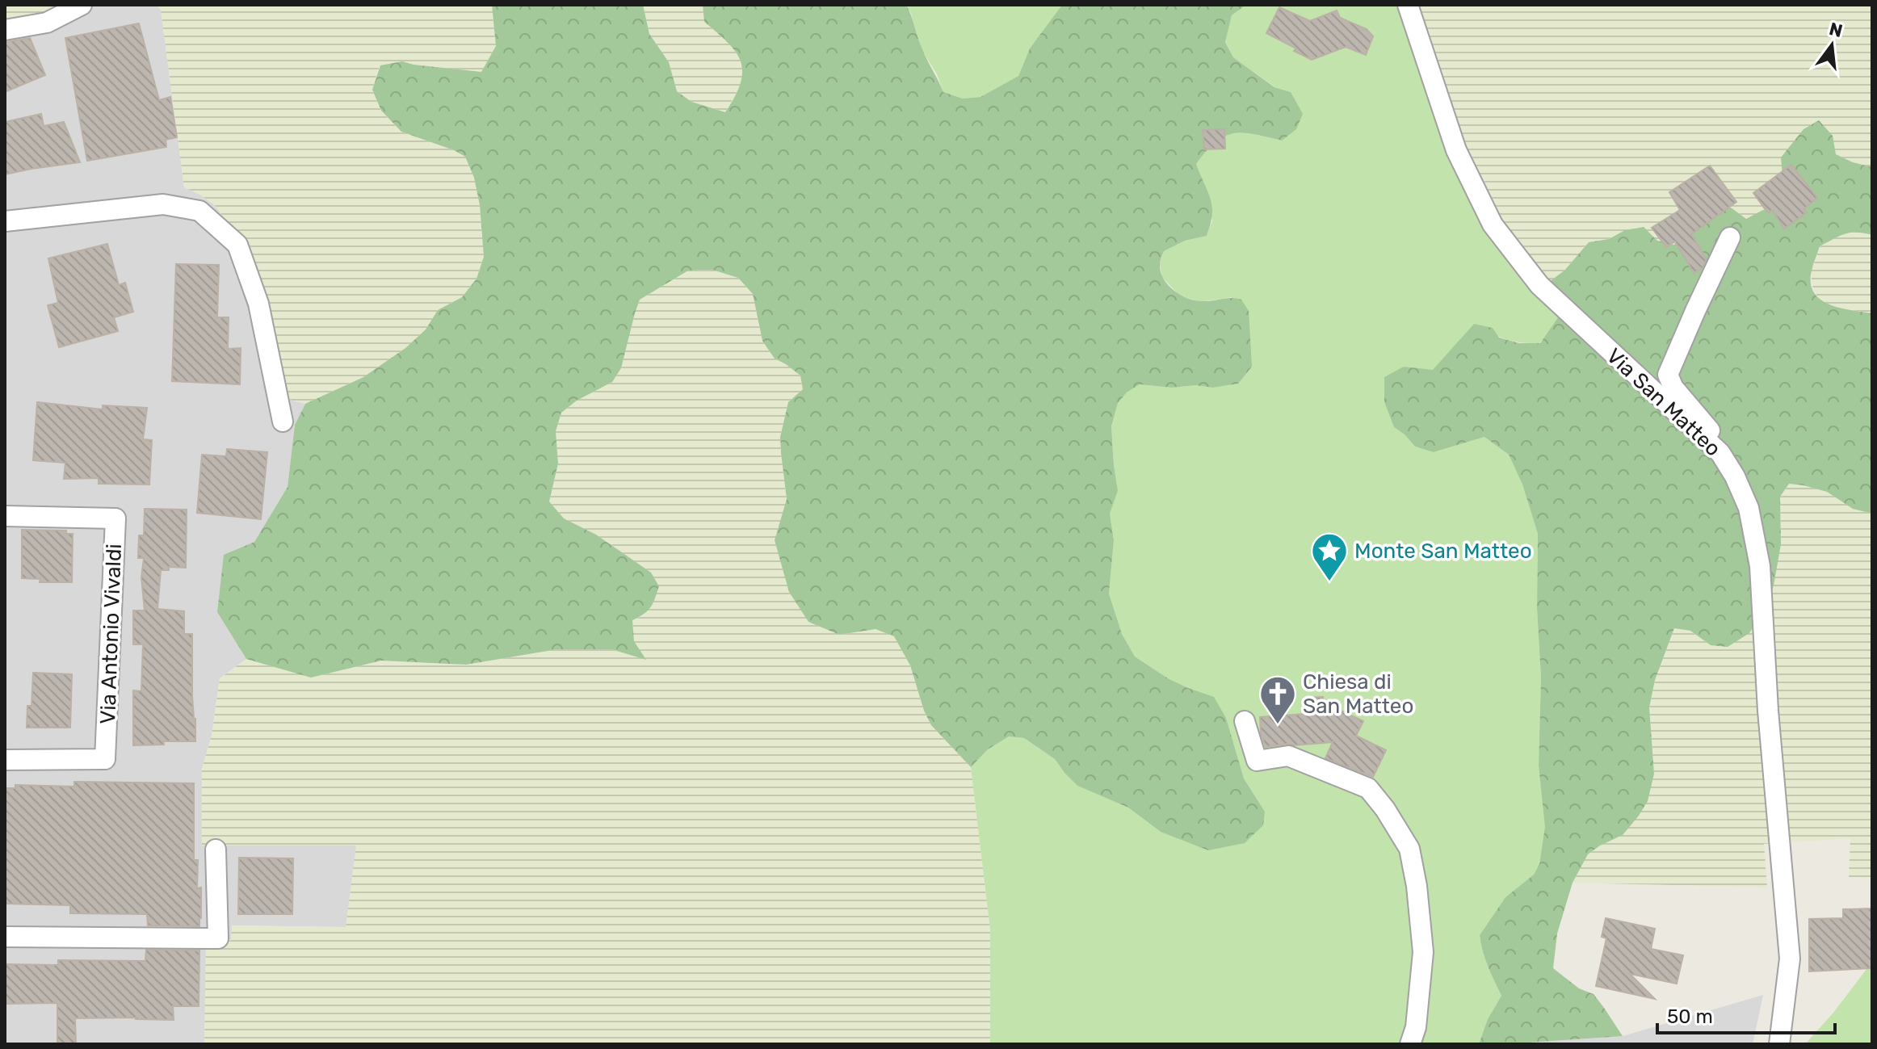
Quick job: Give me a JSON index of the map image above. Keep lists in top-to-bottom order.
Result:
{
  "streets": {
    "street": ["Via San Matteo", "Via Antonio Vivaldi"]
  },
  "places": {
    "place": ["Monte San Matteo"],
    "church": ["Chiesa di San Matteo"]
  },
  "scale_bar": "50 m",
  "north": "top"
}
